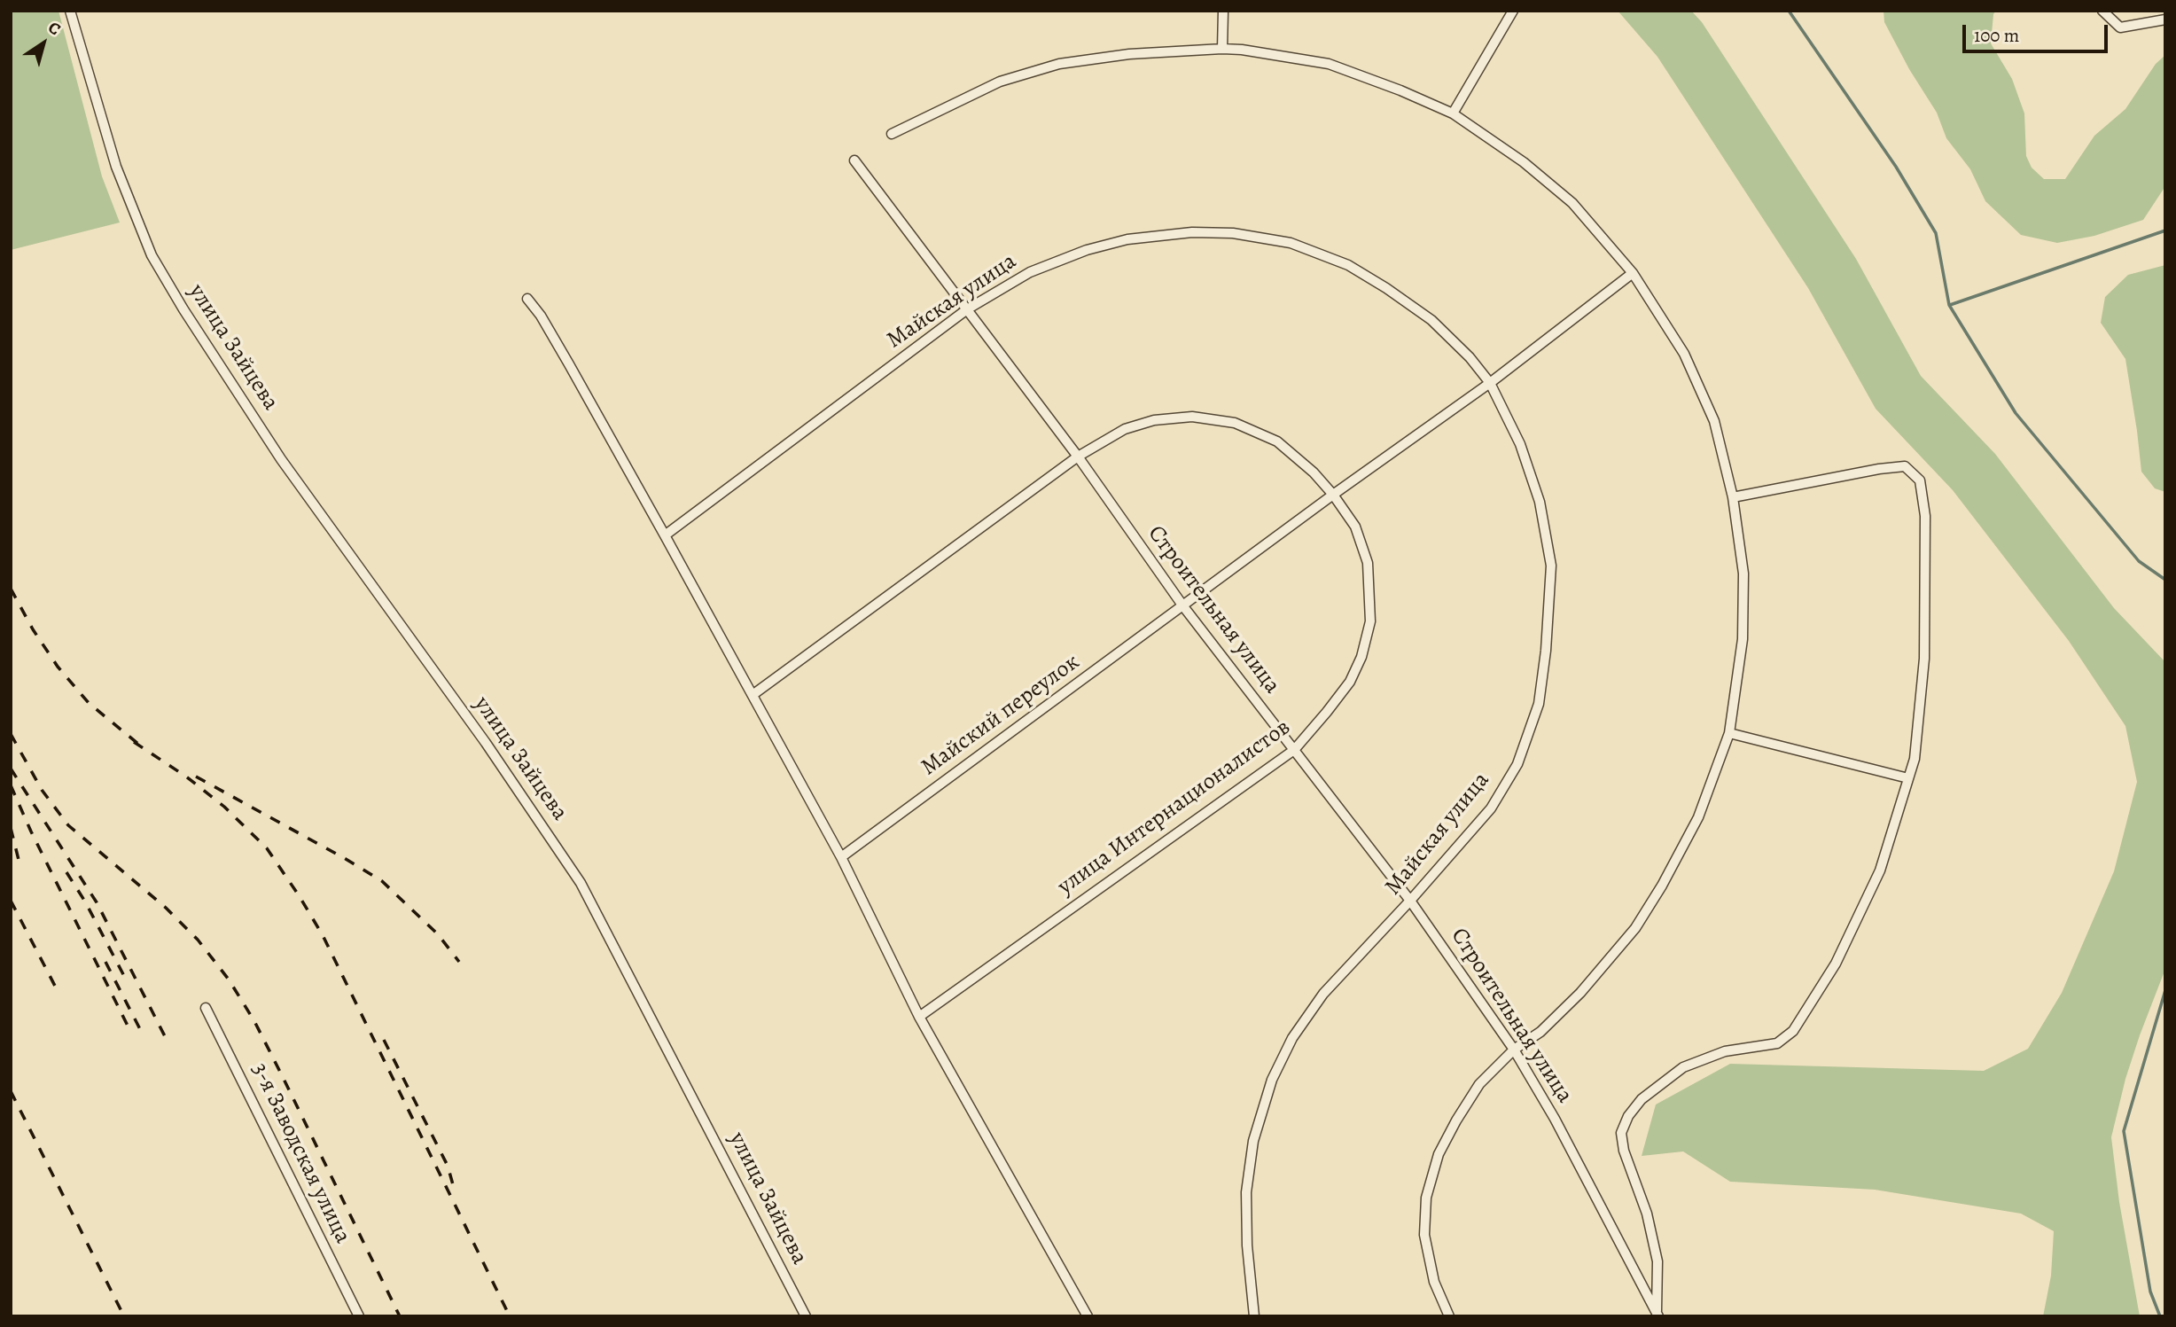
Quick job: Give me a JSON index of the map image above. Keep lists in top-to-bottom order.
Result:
{
  "streets": {
    "street": [
      "Майская улица",
      "улица Зайцева",
      "Строительная улица",
      "Майский переулок",
      "улица Интернационалистов",
      "3-я Заводская улица"
    ]
  },
  "crossings": [
    ["Майская улица", "Строительная улица"],
    ["Майская улица", "Майский переулок"],
    ["Строительная улица", "Майский переулок"],
    ["Строительная улица", "улица Интернационалистов"],
    ["Майский переулок", "улица Интернационалистов"]
  ],
  "scale_bar": "100 m",
  "north": "top right"
}
